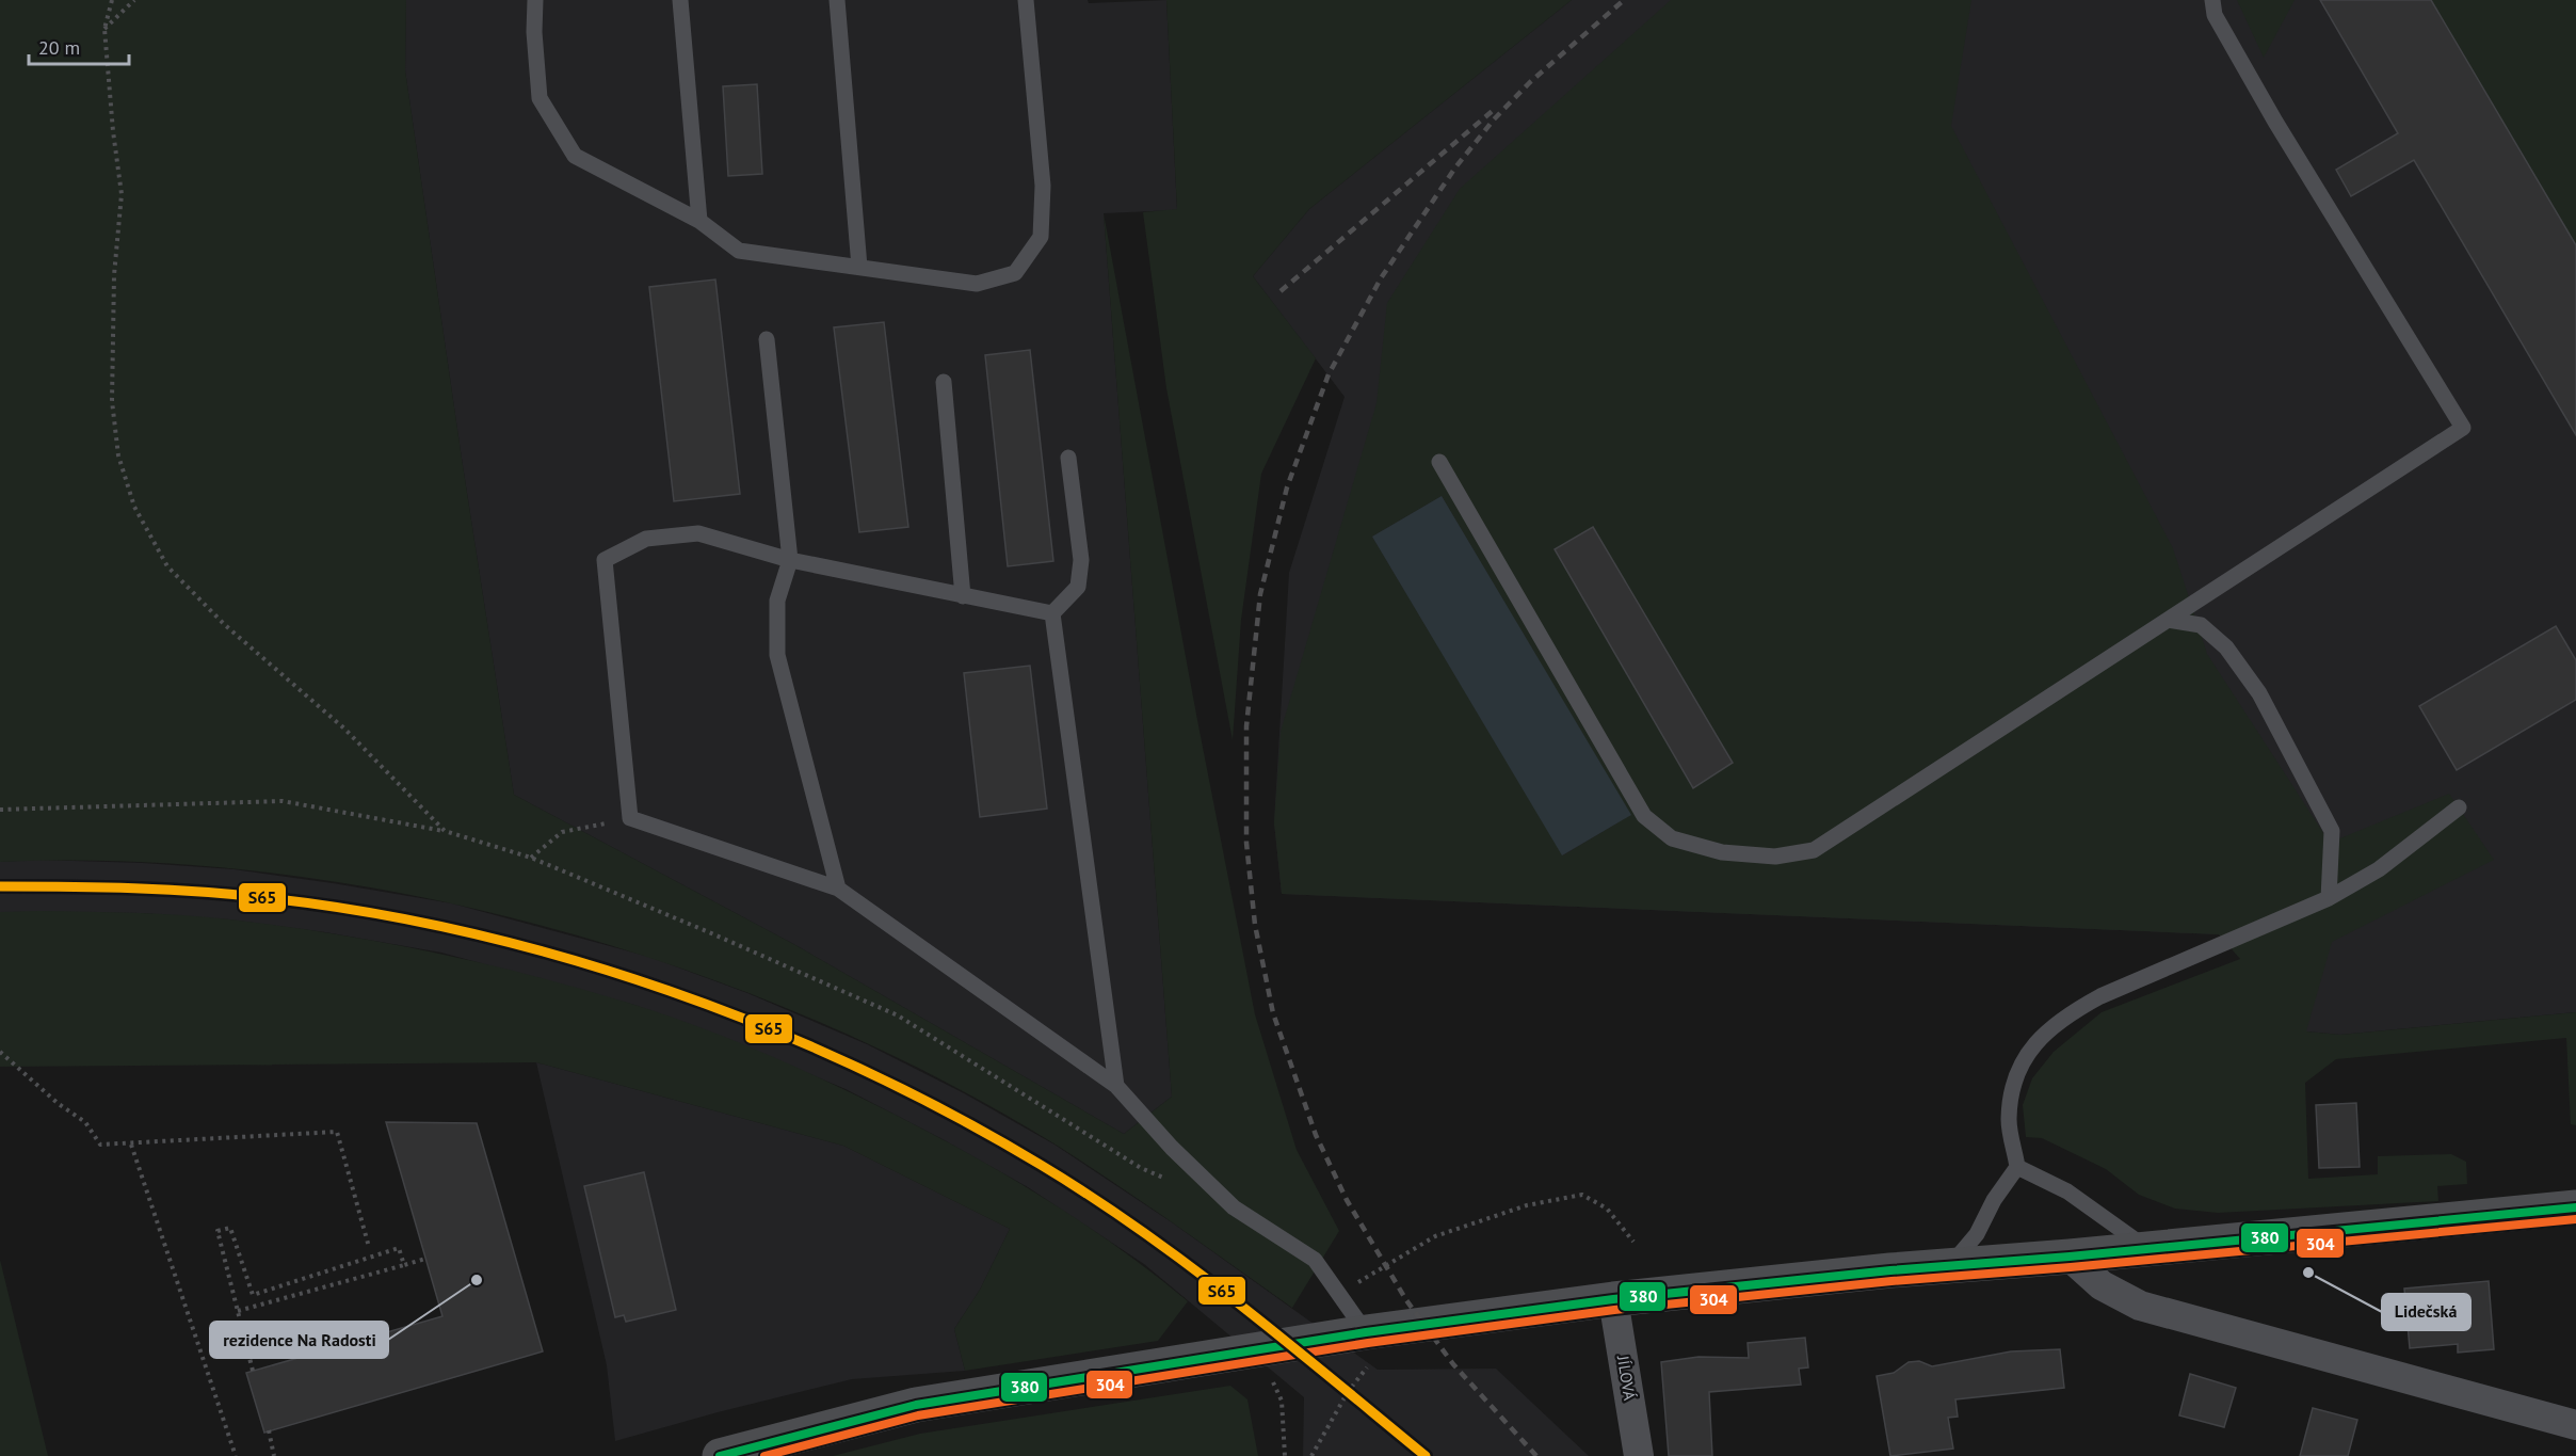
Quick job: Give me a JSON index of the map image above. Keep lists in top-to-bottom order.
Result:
{
  "streets": {
    "street": ["JÍLOVÁ"]
  },
  "places": ["Lidečská", "rezidence Na Radosti"],
  "lines": ["transit line S65", "transit line 380", "transit line 304"],
  "scale_bar": "20 m"
}
